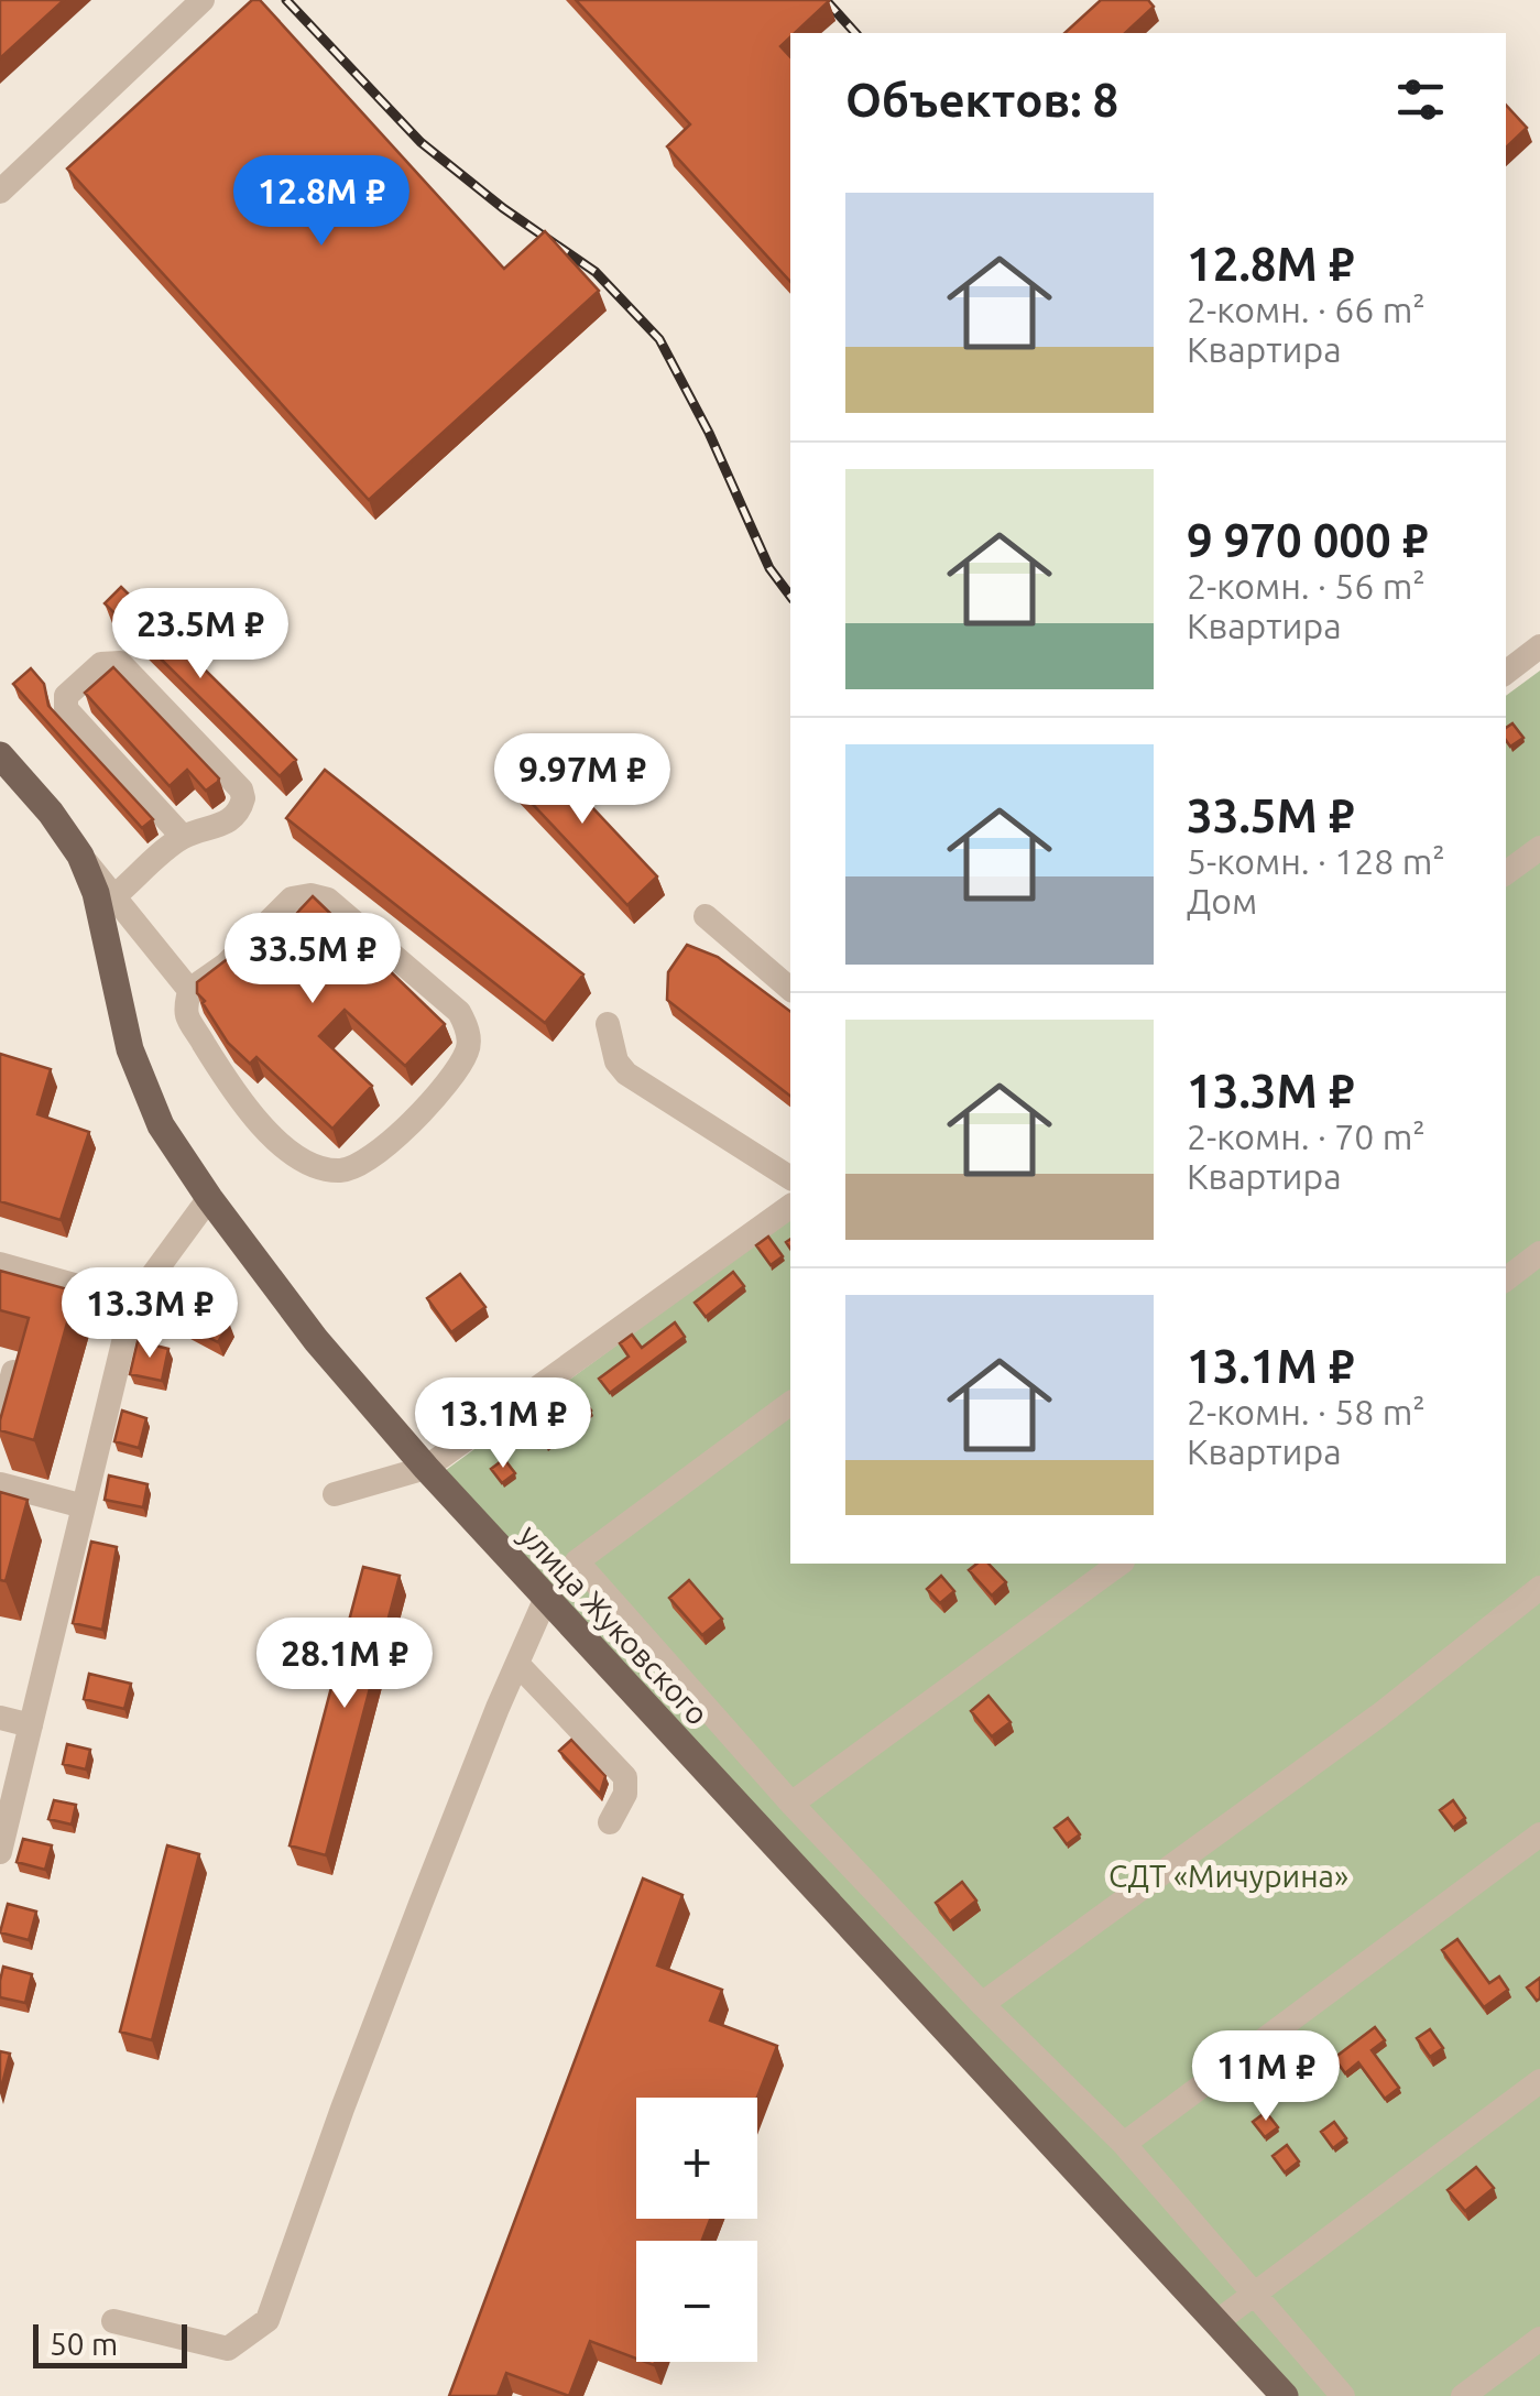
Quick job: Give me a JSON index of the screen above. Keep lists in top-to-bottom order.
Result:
{
  "streets": {
    "main road": ["улица Жуковского"]
  },
  "parks": ["СДТ «Мичурина»"],
  "scale_bar": "50 m",
  "page": {
    "heading": "Объектов: 8",
    "price": [
      "12.8M ₽",
      "23.5M ₽",
      "9.97M ₽",
      "33.5M ₽",
      "13.3M ₽",
      "13.1M ₽",
      "28.1M ₽",
      "11M ₽"
    ],
    "list": [
      {
        "name": "12.8M ₽",
        "note": "2-комн. · 66 m² · Квартира"
      },
      {
        "name": "9 970 000 ₽",
        "note": "2-комн. · 56 m² · Квартира"
      },
      {
        "name": "33.5M ₽",
        "note": "5-комн. · 128 m² · Дом"
      },
      {
        "name": "13.3M ₽",
        "note": "2-комн. · 70 m² · Квартира"
      },
      {
        "name": "13.1M ₽",
        "note": "2-комн. · 58 m² · Квартира"
      }
    ],
    "map_buttons": ["+", "−"],
    "scale": "50 m"
  }
}
